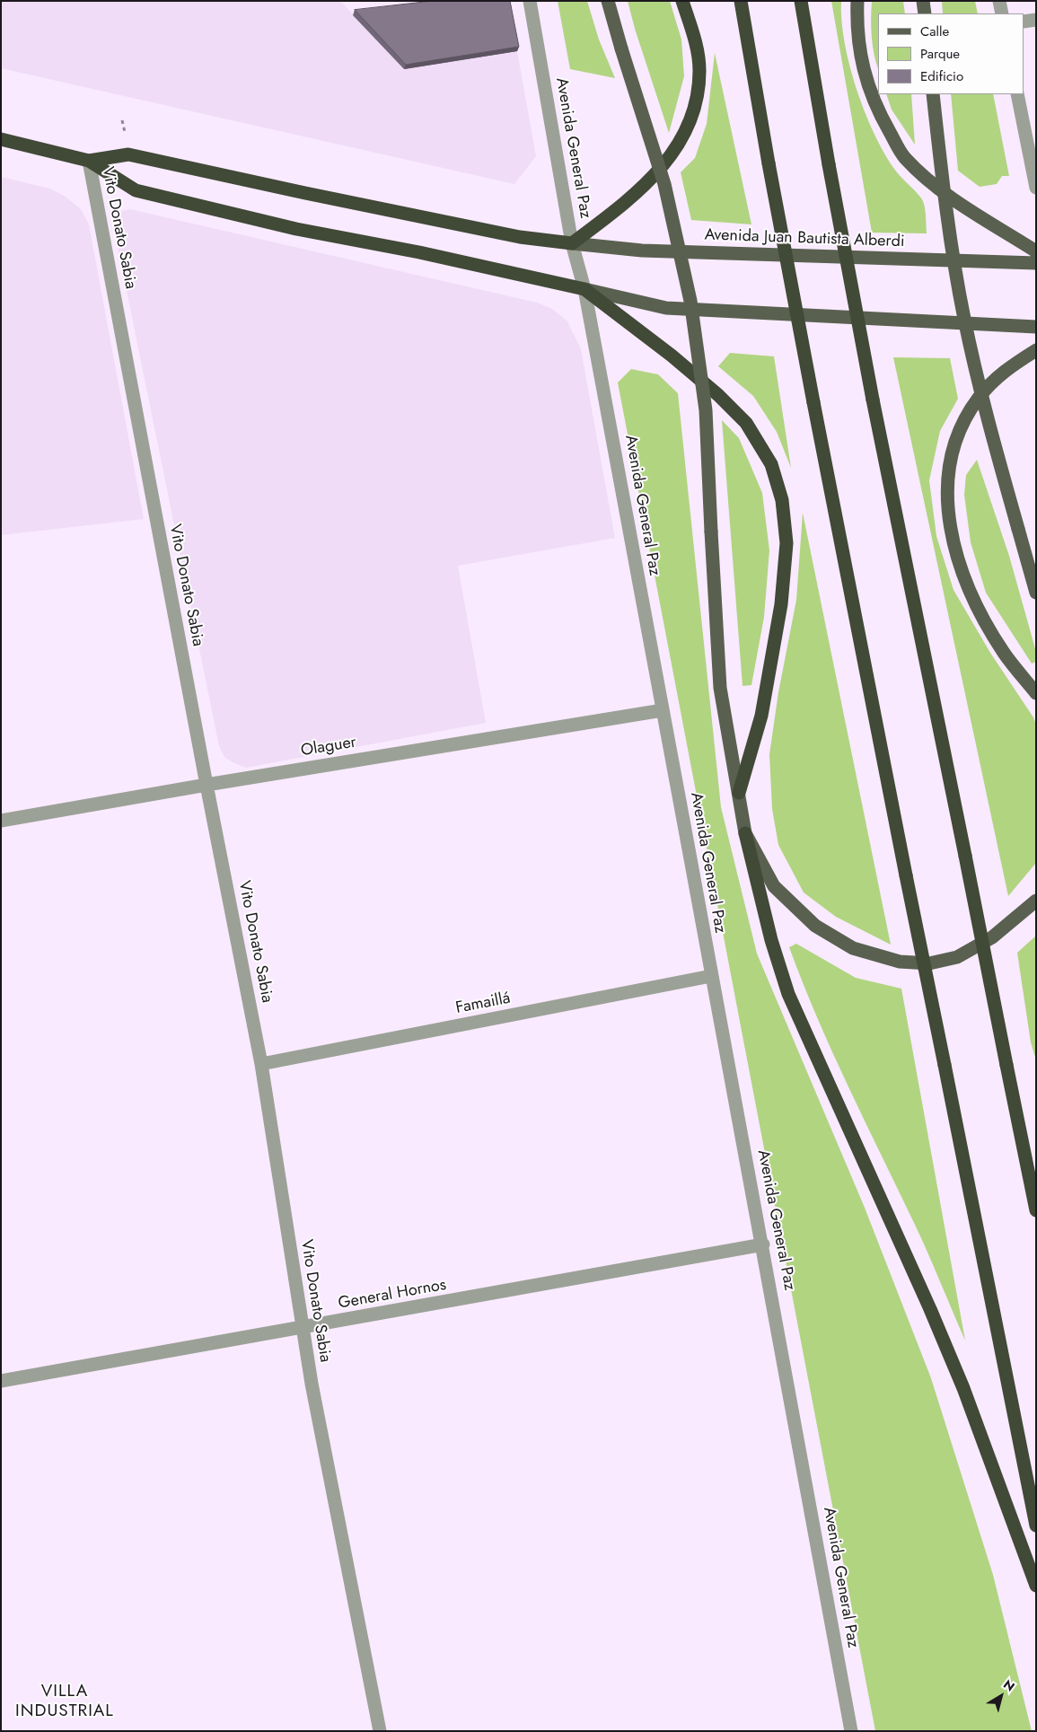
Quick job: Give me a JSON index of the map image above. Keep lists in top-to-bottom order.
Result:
{
  "streets": {
    "main road": ["Avenida Juan Bautista Alberdi"],
    "street": [
      "Avenida General Paz",
      "Vito Donato Sabia",
      "Olaguer",
      "Famaillá",
      "General Hornos"
    ]
  },
  "crossings": [
    ["Avenida General Paz", "Avenida Juan Bautista Alberdi"],
    ["Avenida General Paz", "Olaguer"],
    ["Avenida General Paz", "Famaillá"],
    ["Avenida General Paz", "General Hornos"],
    ["Vito Donato Sabia", "Olaguer"],
    ["Vito Donato Sabia", "Famaillá"],
    ["Vito Donato Sabia", "General Hornos"]
  ],
  "districts": ["VILLA INDUSTRIAL"],
  "legend": ["Calle", "Parque", "Edificio"],
  "north": "top right"
}
